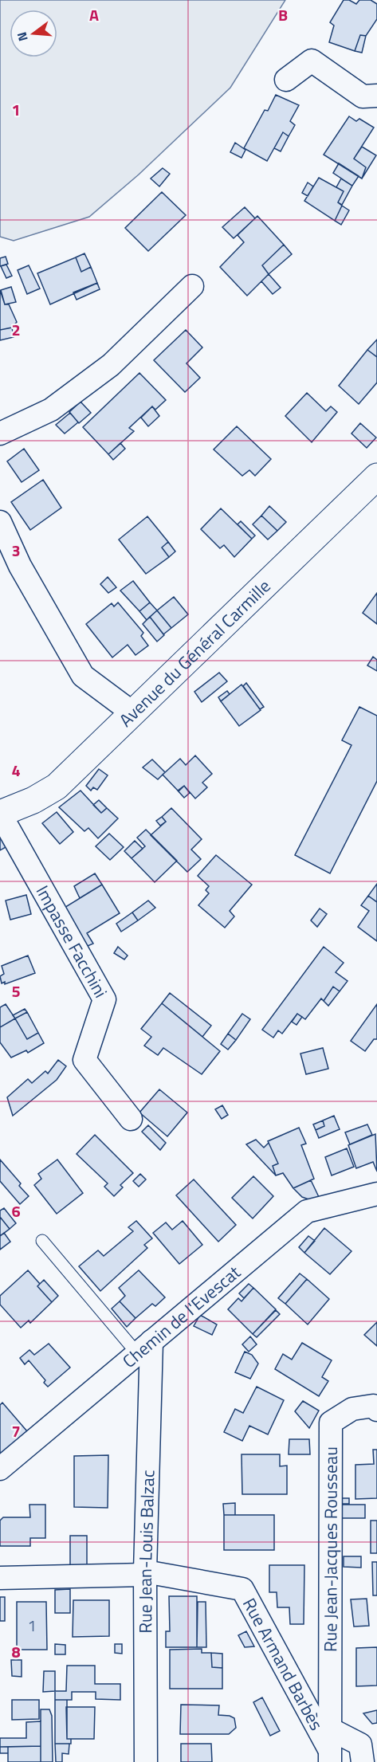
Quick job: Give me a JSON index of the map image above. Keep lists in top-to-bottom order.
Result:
{
  "streets": {
    "street": [
      "Avenue du Général Carmille",
      "Impasse Facchini",
      "Chemin de l'Evescat",
      "Rue Jean-Jacques Rousseau",
      "Rue Jean-Louis Balzac",
      "Rue Armand Barbès"
    ]
  },
  "crossings": [
    ["Avenue du Général Carmille", "Impasse Facchini"],
    ["Chemin de l'Evescat", "Rue Jean-Louis Balzac"],
    ["Rue Jean-Jacques Rousseau", "Rue Armand Barbès"],
    ["Rue Jean-Louis Balzac", "Rue Armand Barbès"]
  ],
  "house_numbers": ["1"],
  "north": "left",
  "grid": {
    "columns": ["A", "B"],
    "rows": [
      "1",
      "2",
      "3",
      "4",
      "5",
      "6",
      "7",
      "8"
    ]
  }
}
